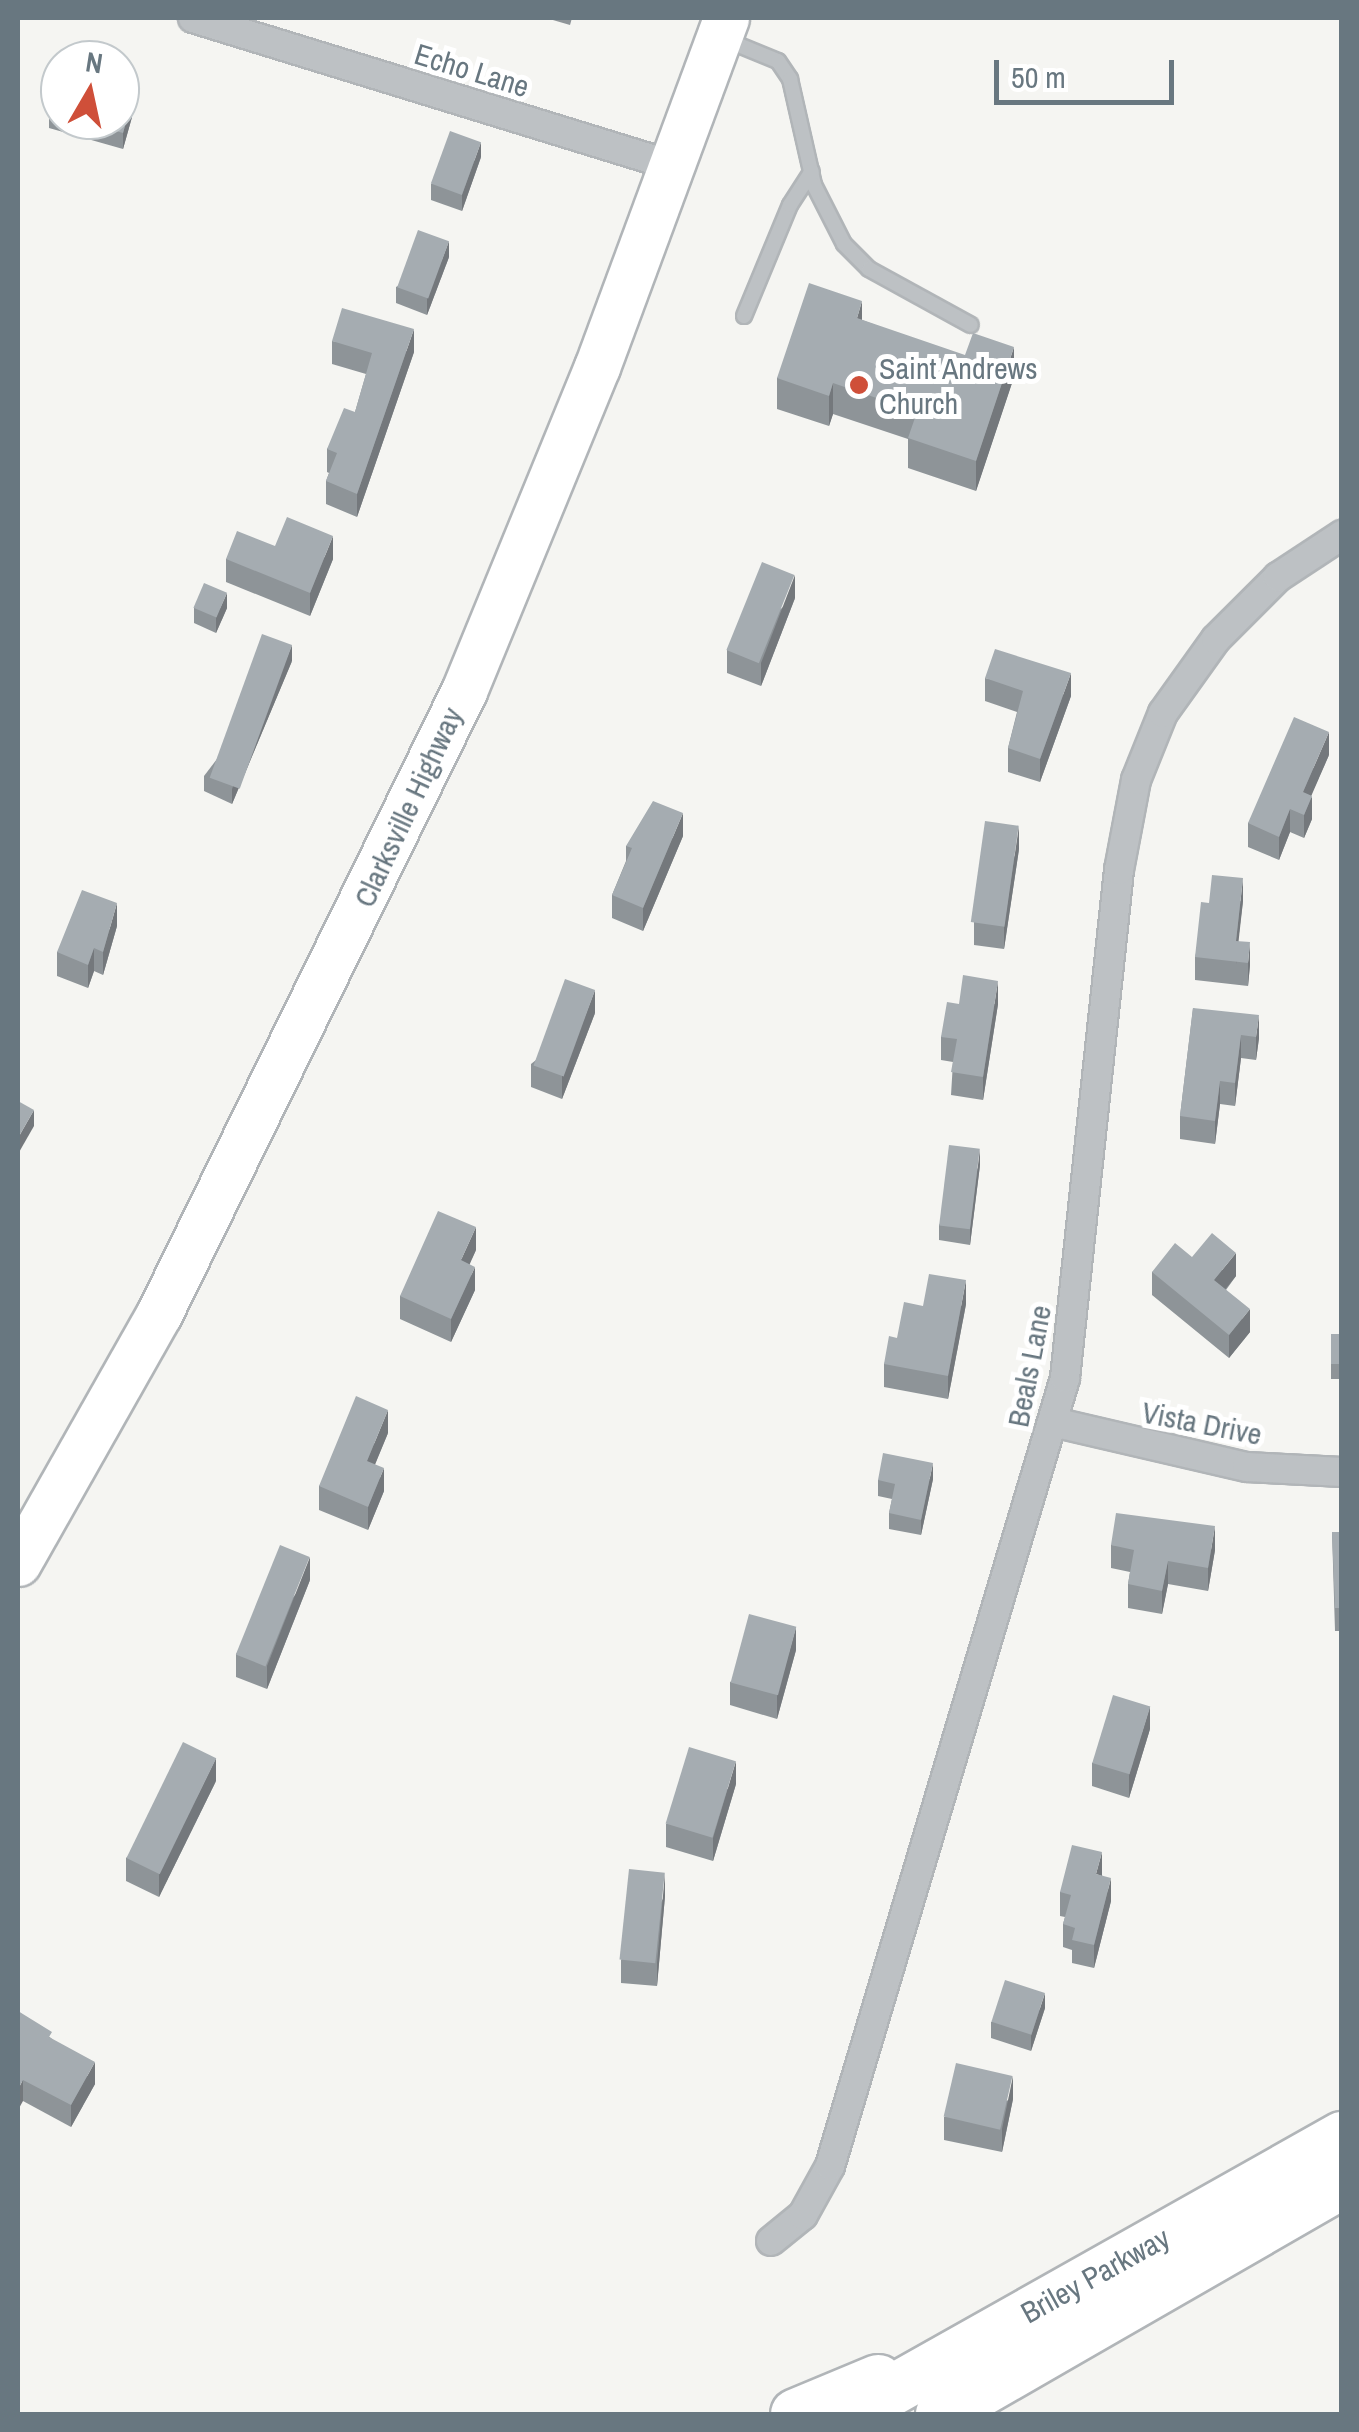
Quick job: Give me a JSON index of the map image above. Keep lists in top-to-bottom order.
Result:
{
  "streets": {
    "highway": ["Briley Parkway"],
    "main road": ["Clarksville Highway"],
    "street": ["Echo Lane", "Beals Lane", "Vista Drive"]
  },
  "crossings": [
    ["Echo Lane", "Clarksville Highway"],
    ["Beals Lane", "Vista Drive"]
  ],
  "places": ["Saint Andrews Church"],
  "scale_bar": "50 m",
  "north": "top"
}
